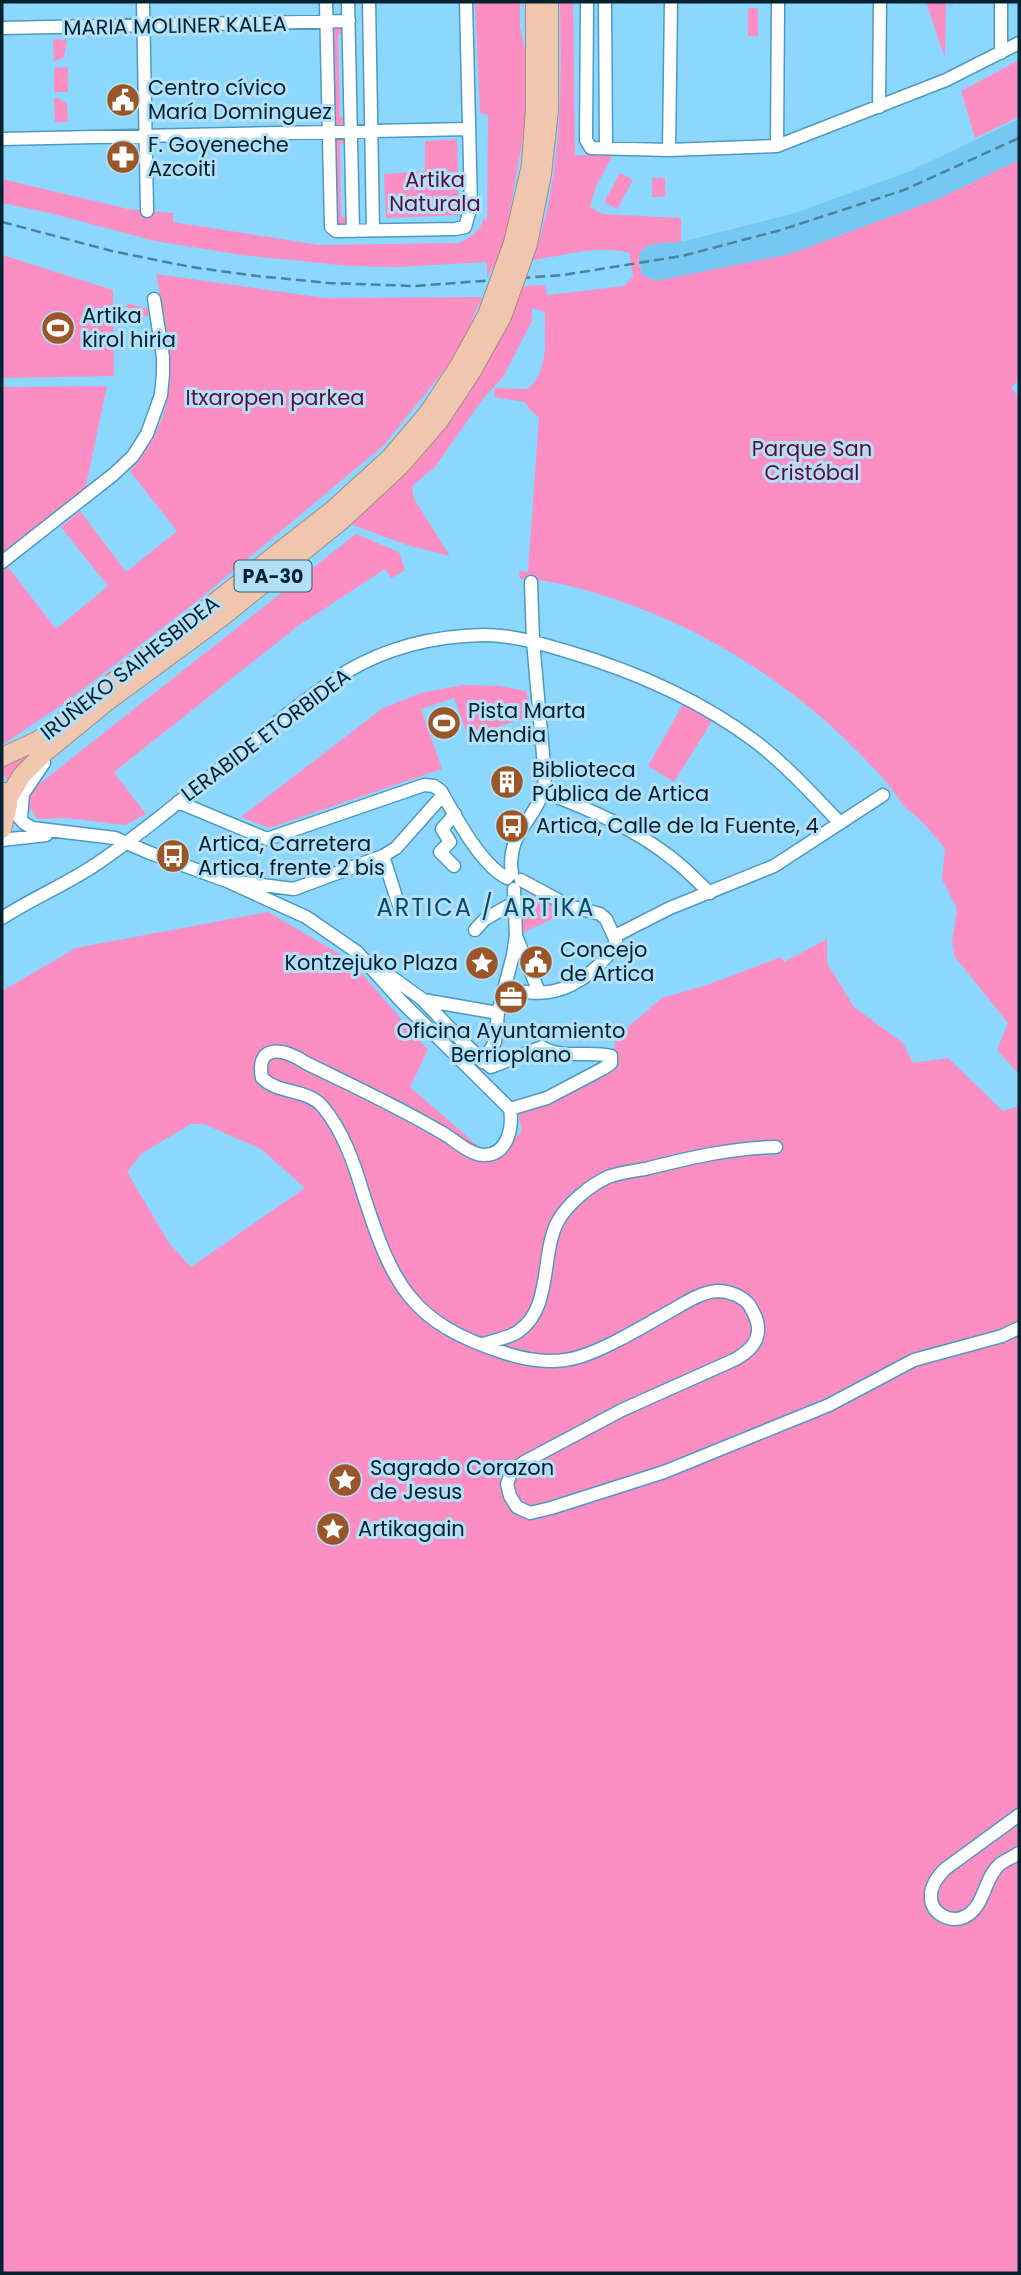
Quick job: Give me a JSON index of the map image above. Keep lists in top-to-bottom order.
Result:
{
  "streets": {
    "highway": ["PA-30", "IRUÑEKO SAIHESBIDEA"],
    "street": ["MARIA MOLINER KALEA", "LERABIDE ETORBIDEA"]
  },
  "crossings": [
    ["PA-30", "IRUÑEKO SAIHESBIDEA"]
  ],
  "districts": ["ARTICA / ARTIKA"],
  "parks": ["Artika Naturala", "Itxaropen parkea", "Parque San Cristóbal"],
  "places": {
    "public building": ["Centro cívico María Dominguez", "Concejo de Artica"],
    "pharmacy": ["F. Goyeneche Azcoiti"],
    "sports": ["Artika kirol hiria", "Pista Marta Mendia"],
    "building": ["Biblioteca Pública de Artica"],
    "bus stop": ["Artica, Calle de la Fuente, 4", "Artica, Carretera Artica, frente 2 bis"],
    "place": ["Kontzejuko Plaza", "Sagrado Corazon de Jesus", "Artikagain"],
    "office": ["Oficina Ayuntamiento Berrioplano"]
  }
}
